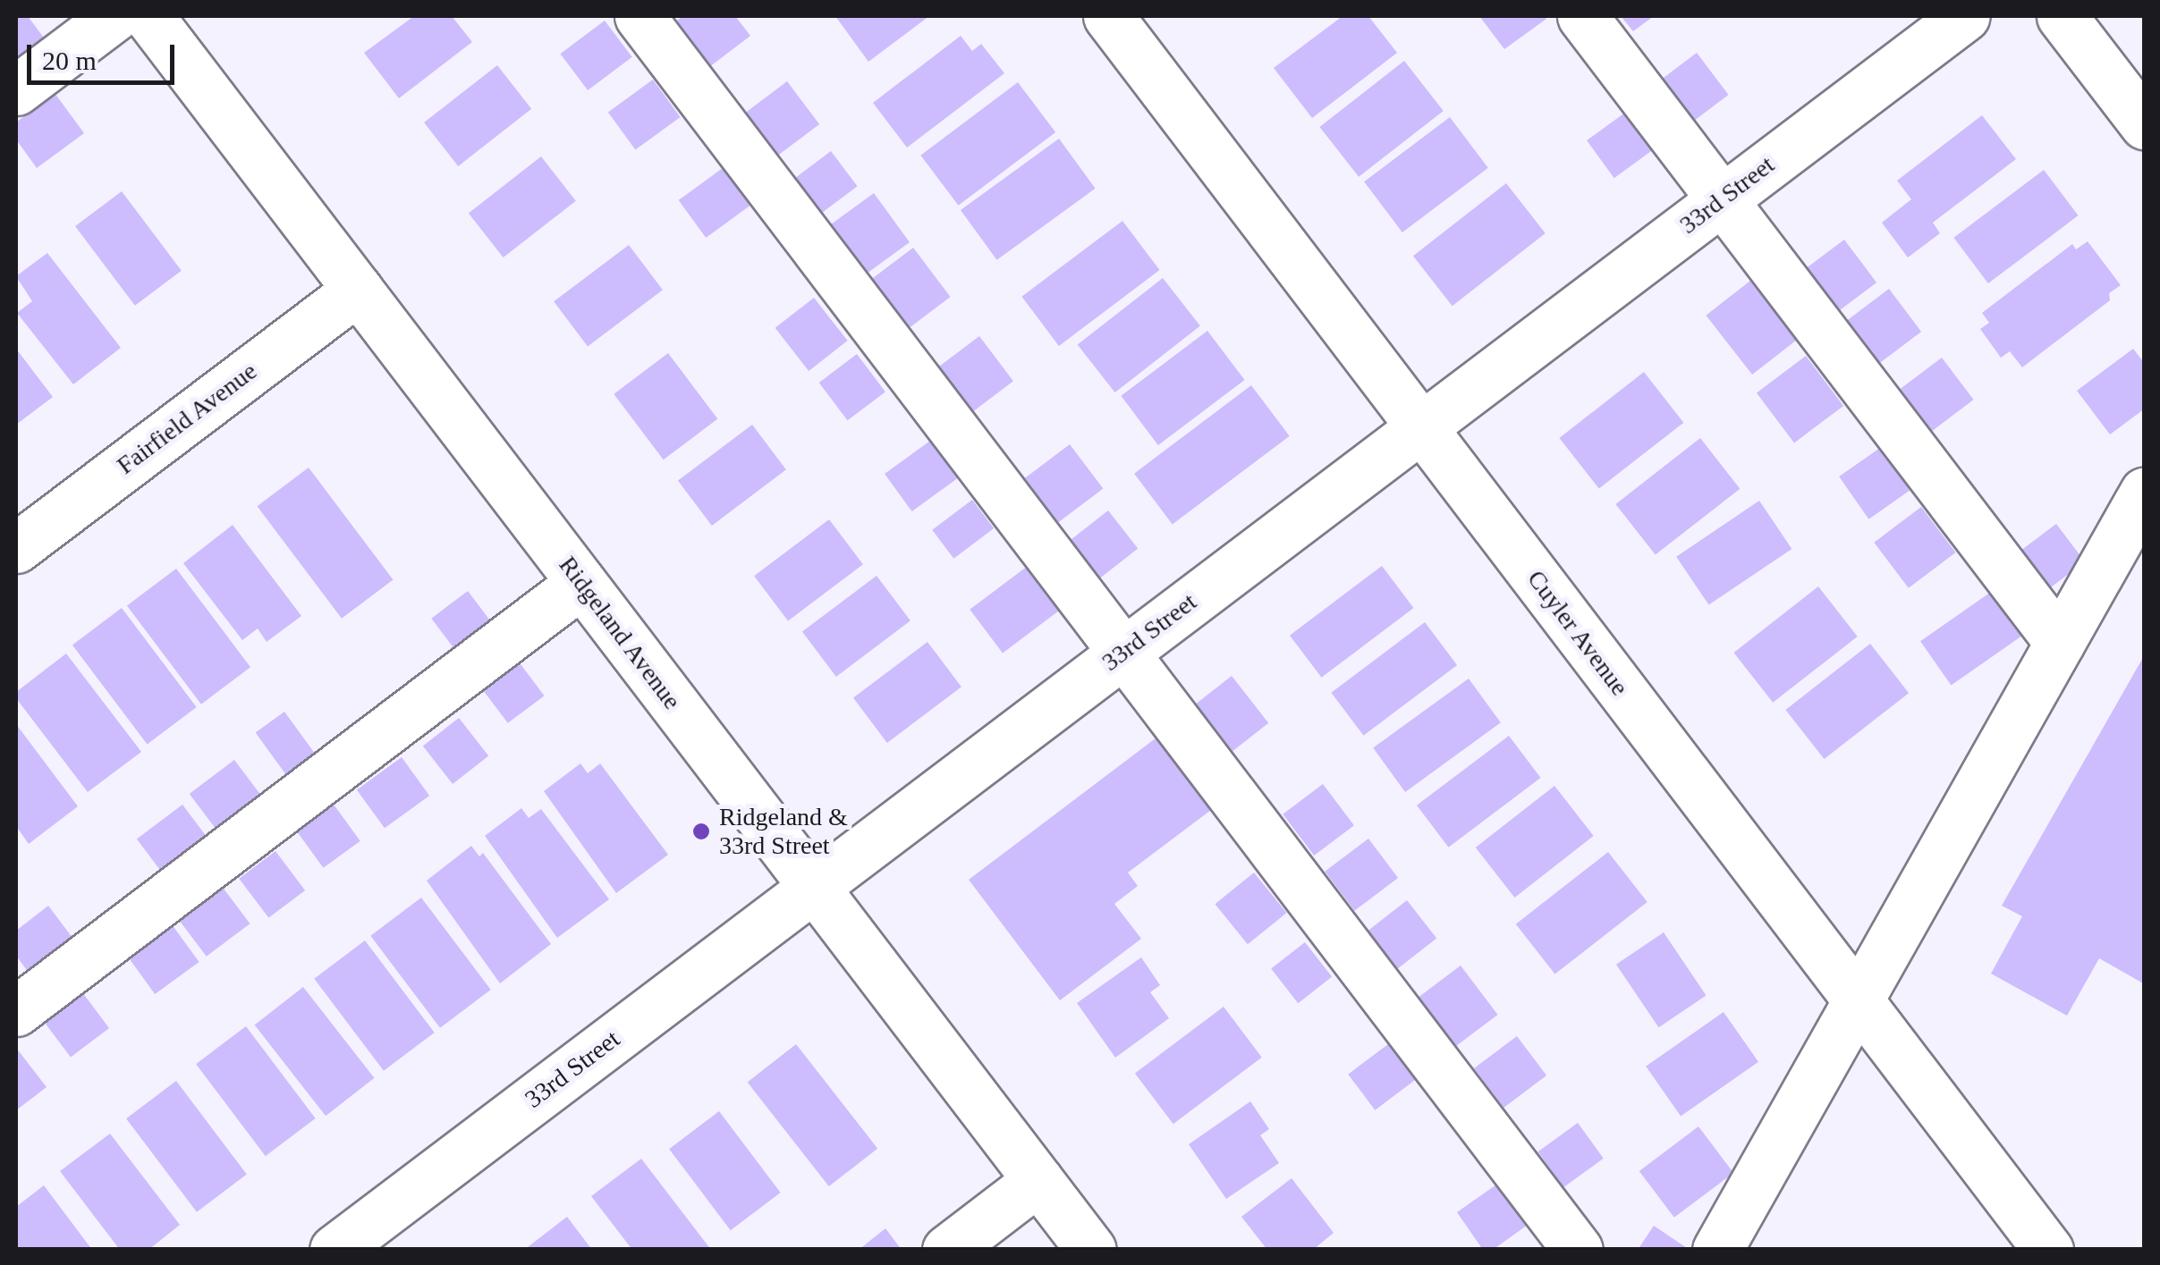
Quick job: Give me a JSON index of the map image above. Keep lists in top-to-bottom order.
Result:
{
  "streets": {
    "street": [
      "33rd Street",
      "Fairfield Avenue",
      "Ridgeland Avenue",
      "Cuyler Avenue"
    ]
  },
  "crossings": [
    ["33rd Street", "Ridgeland Avenue"],
    ["33rd Street", "Cuyler Avenue"],
    ["Fairfield Avenue", "Ridgeland Avenue"]
  ],
  "places": ["Ridgeland & 33rd Street"],
  "scale_bar": "20 m"
}
